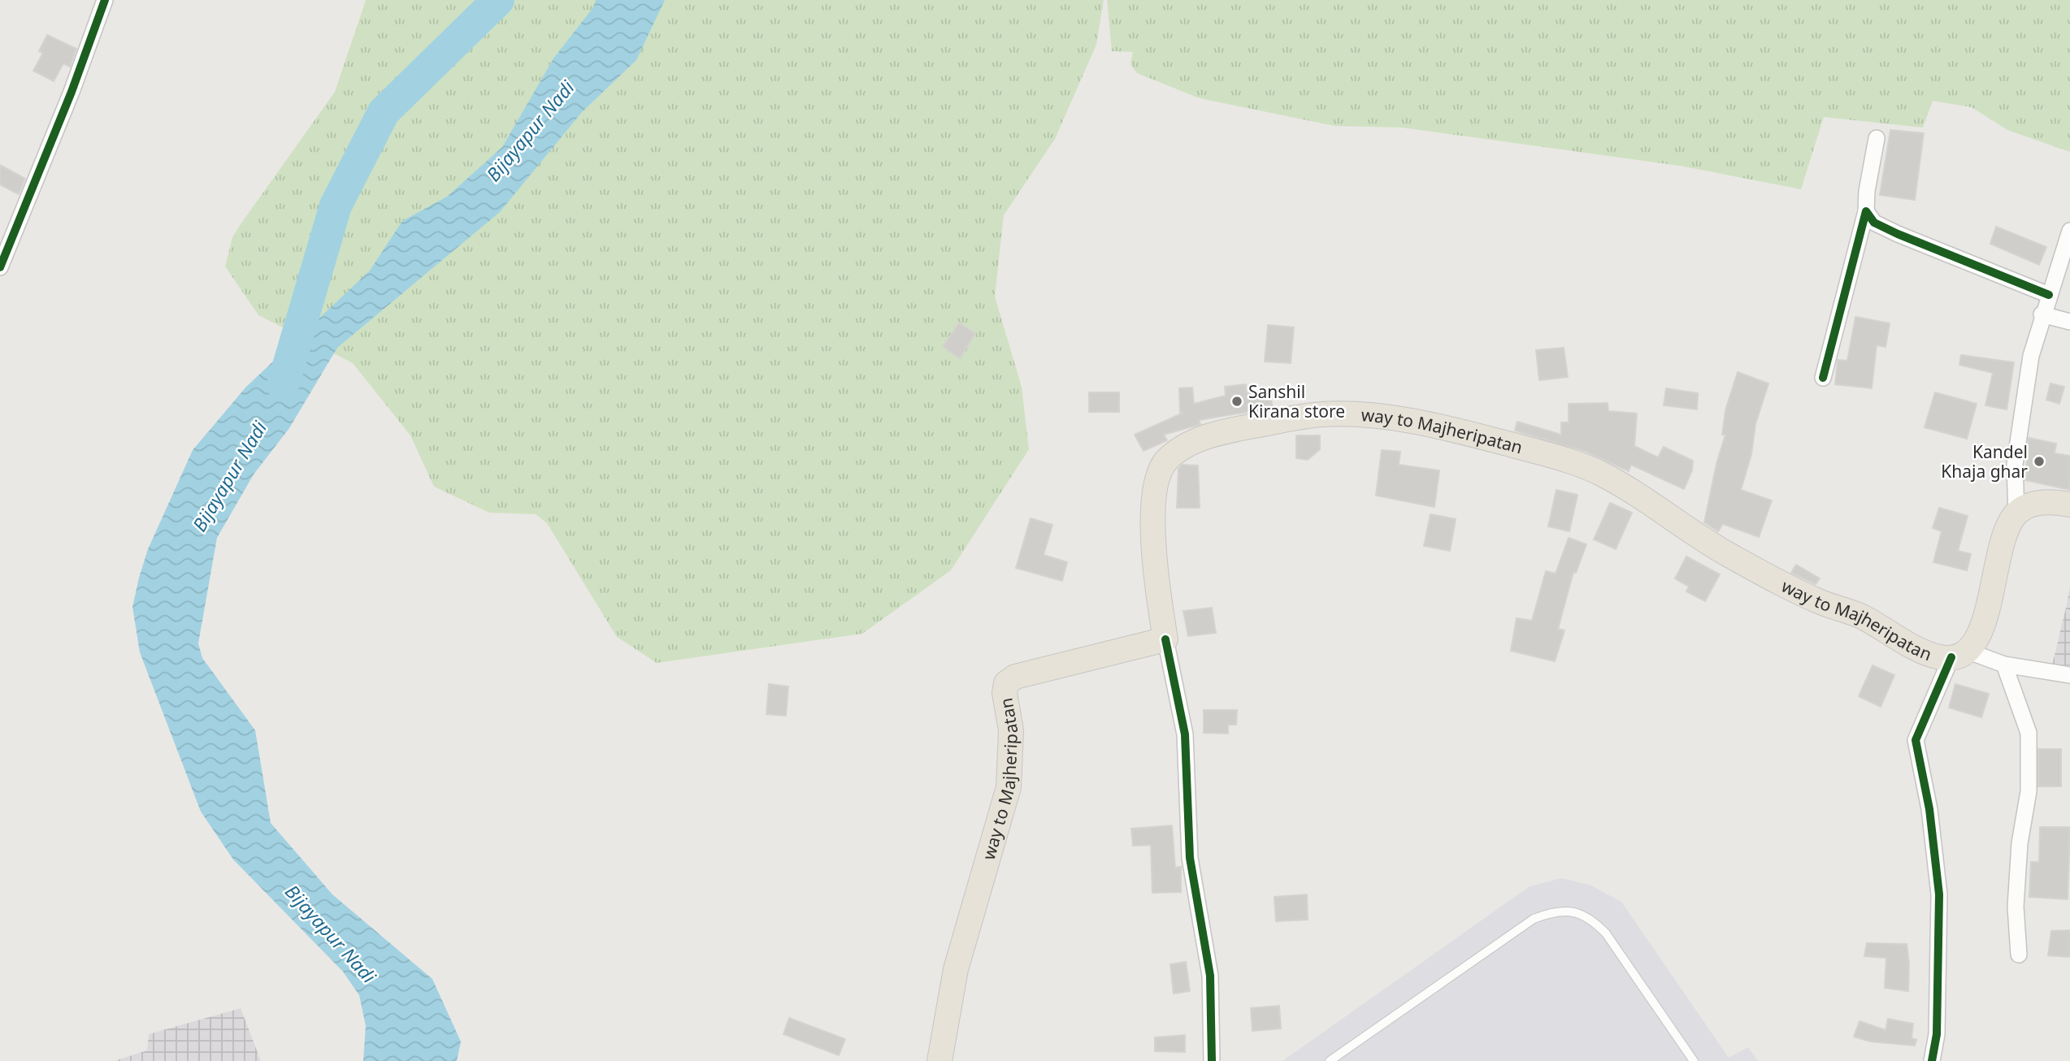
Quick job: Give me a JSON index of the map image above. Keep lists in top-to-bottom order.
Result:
{
  "streets": {
    "main road": ["way to Majheripatan"]
  },
  "water": ["Bijayapur Nadi"],
  "places": ["Sanshil Kirana store", "Kandel Khaja ghar"]
}
